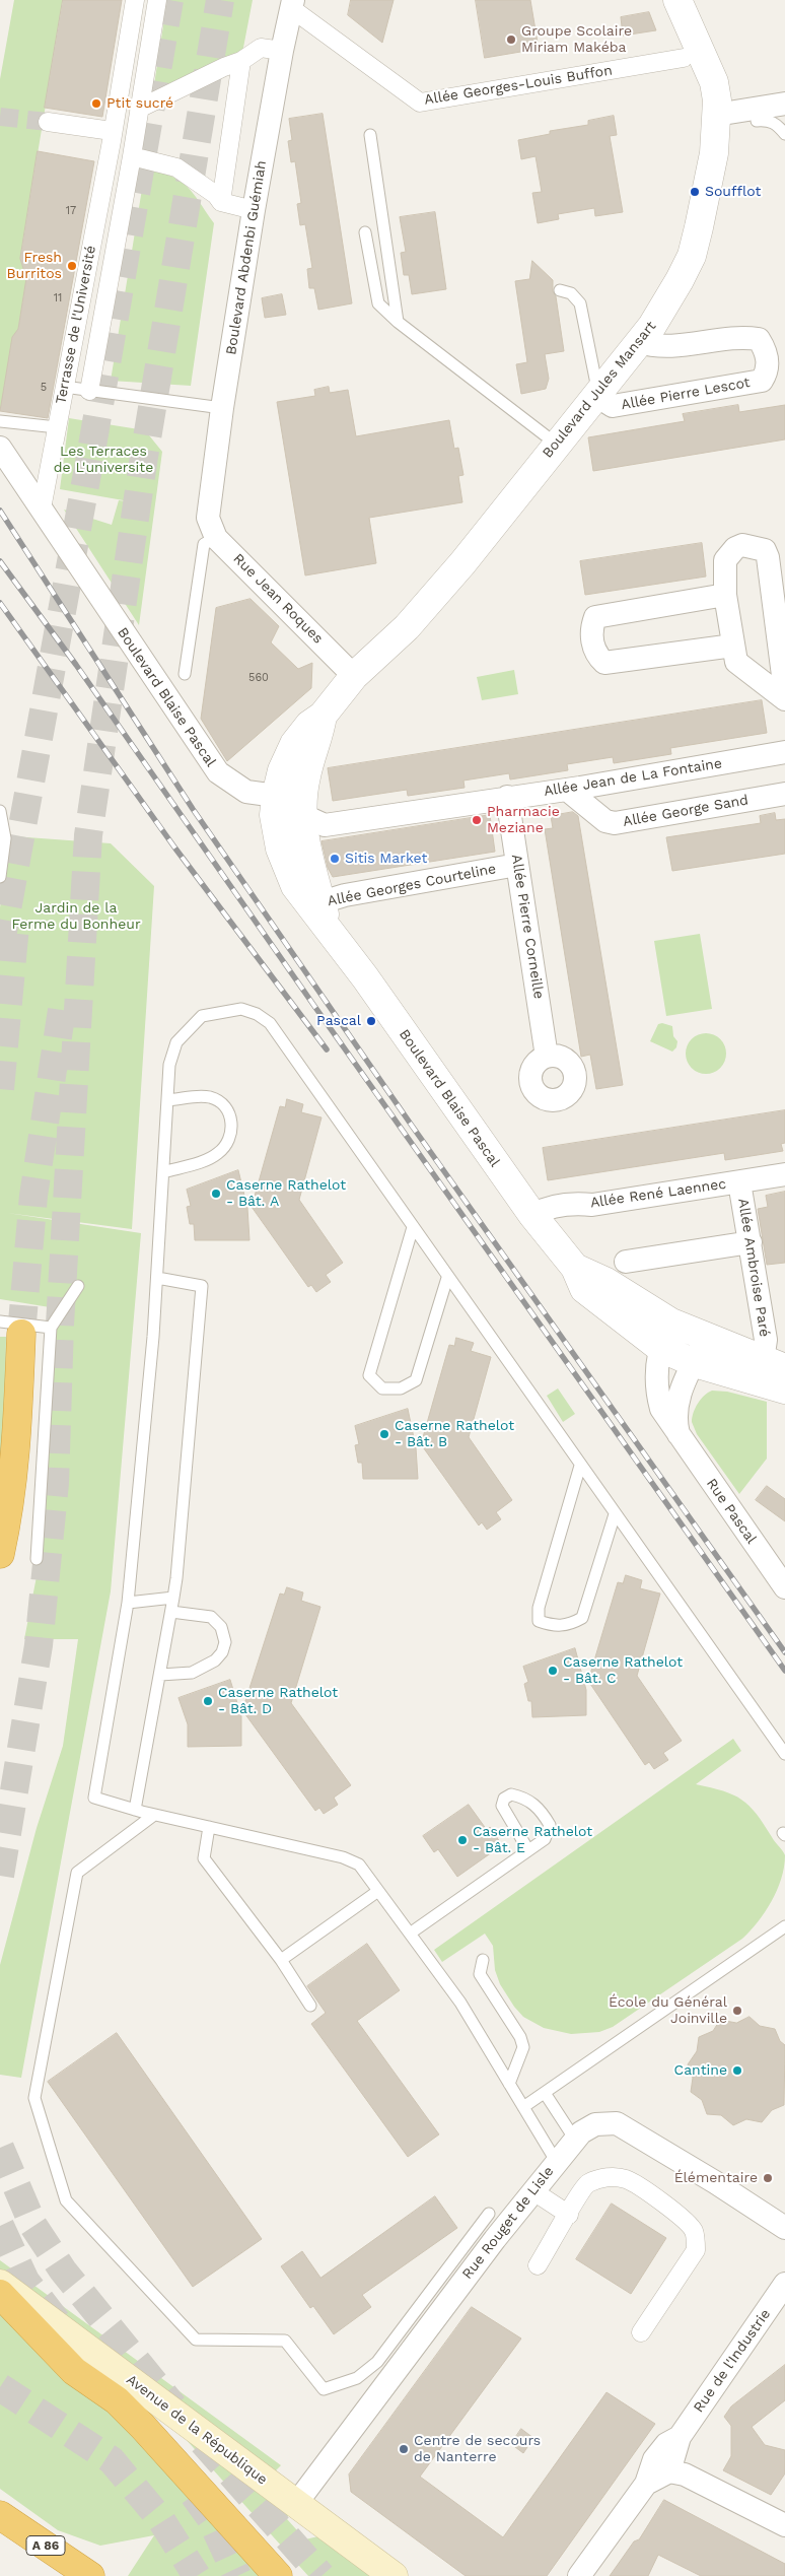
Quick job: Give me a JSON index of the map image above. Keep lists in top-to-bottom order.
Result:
{
  "streets": {
    "highway": ["A 86"],
    "main road": ["Avenue de la République"],
    "street": [
      "Allée Georges-Louis Buffon",
      "Boulevard Abdenbi Guémiah",
      "Terrasse de l'Université",
      "Boulevard Jules Mansart",
      "Allée Pierre Lescot",
      "Rue Jean Roques",
      "Boulevard Blaise Pascal",
      "Allée Jean de La Fontaine",
      "Allée George Sand",
      "Allée Georges Courteline",
      "Allée Pierre Corneille",
      "Allée René Laennec",
      "Allée Ambroise Paré",
      "Rue Pascal",
      "Rue Rouget de Lisle",
      "Rue de l'Industrie"
    ]
  },
  "crossings": [
    ["Allée Georges-Louis Buffon", "Boulevard Abdenbi Guémiah"],
    ["Boulevard Abdenbi Guémiah", "Rue Jean Roques"],
    ["Terrasse de l'Université", "Boulevard Blaise Pascal"],
    ["Boulevard Jules Mansart", "Allée Pierre Lescot"],
    ["Boulevard Jules Mansart", "Rue Jean Roques"],
    ["Boulevard Jules Mansart", "Boulevard Blaise Pascal"],
    ["Boulevard Jules Mansart", "Allée Jean de La Fontaine"],
    ["Boulevard Blaise Pascal", "Allée Jean de La Fontaine"],
    ["Boulevard Blaise Pascal", "Allée Georges Courteline"],
    ["Boulevard Blaise Pascal", "Allée René Laennec"],
    ["Boulevard Blaise Pascal", "Allée Ambroise Paré"],
    ["Boulevard Blaise Pascal", "Rue Pascal"],
    ["Allée Jean de La Fontaine", "Allée George Sand"],
    ["Allée Jean de La Fontaine", "Allée Pierre Corneille"],
    ["Allée Georges Courteline", "Allée Pierre Corneille"],
    ["Allée René Laennec", "Allée Ambroise Paré"],
    ["Rue Rouget de Lisle", "Avenue de la République"]
  ],
  "parks": ["Les Terraces de L'universite", "Jardin de la Ferme du Bonheur"],
  "places": [
    "Groupe Scolaire Miriam Makéba",
    "Ptit sucré",
    "Soufflot",
    "Fresh Burritos",
    "Pharmacie Meziane",
    "Sitis Market",
    "Pascal",
    "Caserne Rathelot - Bât. A",
    "Caserne Rathelot - Bât. B",
    "Caserne Rathelot - Bât. C",
    "Caserne Rathelot - Bât. D",
    "Caserne Rathelot - Bât. E",
    "École du Général Joinville",
    "Cantine",
    "Élémentaire",
    "Centre de secours de Nanterre"
  ],
  "house_numbers": [
    "17",
    "11",
    "5",
    "560"
  ]
}
